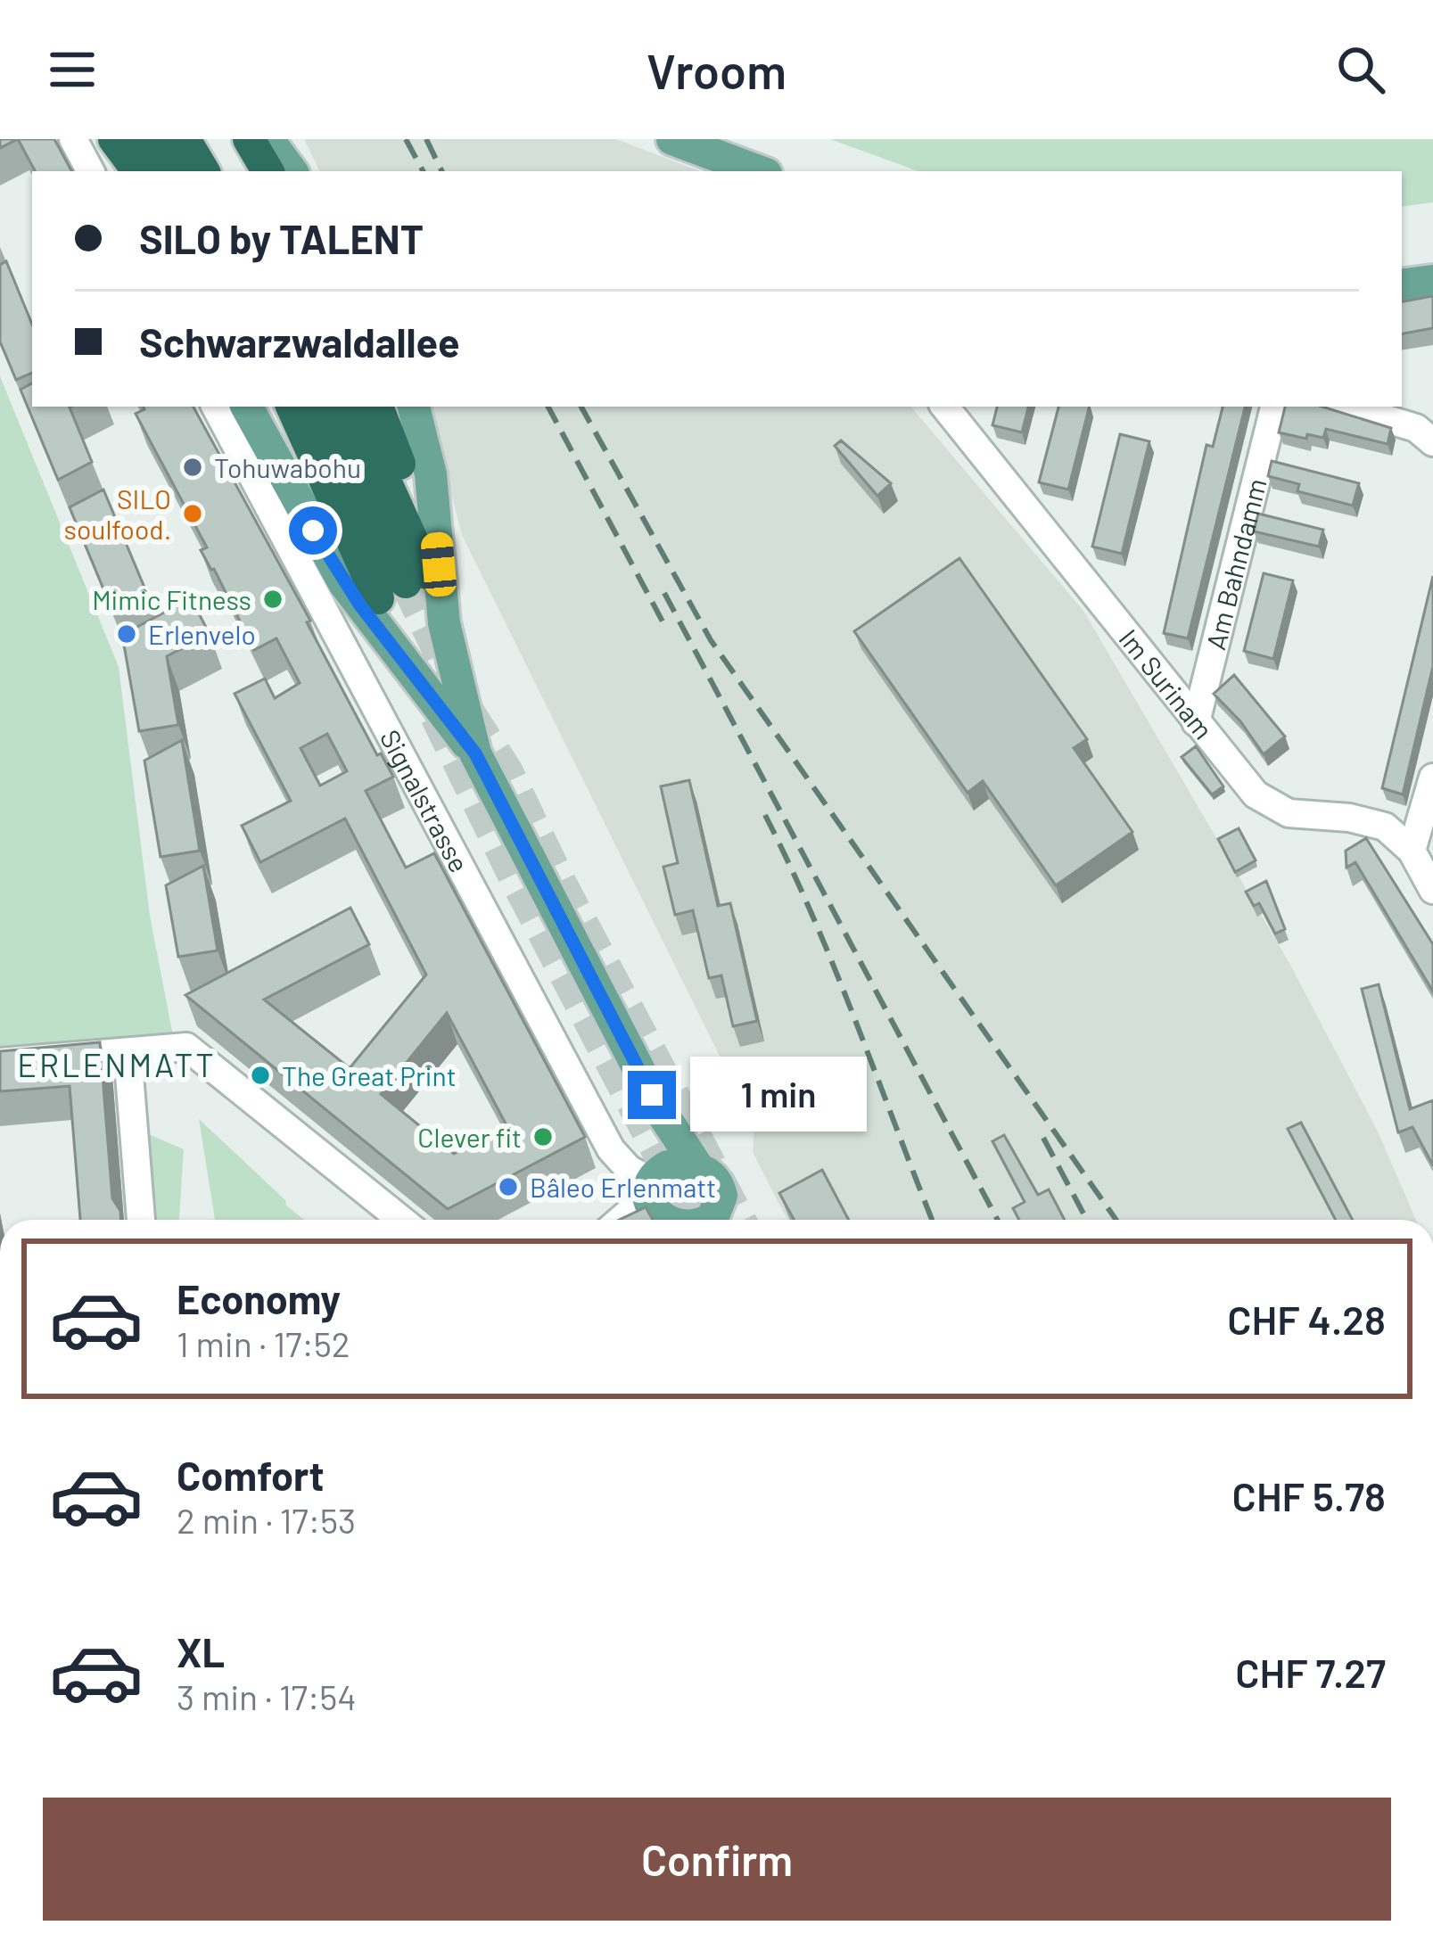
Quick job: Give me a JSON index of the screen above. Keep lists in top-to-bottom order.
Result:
{
  "streets": {
    "street": ["Am Bahndamm", "Im Surinam", "Signalstrasse"]
  },
  "crossings": [
    ["Am Bahndamm", "Im Surinam"]
  ],
  "districts": ["ERLENMATT"],
  "places": [
    "Tohuwabohu",
    "SILO soulfood.",
    "Mimic Fitness",
    "Erlenvelo",
    "The Great Print",
    "Clever fit",
    "Bâleo Erlenmatt"
  ],
  "page": {
    "header": "Vroom",
    "banner": ["SILO by TALENT", "Schwarzwaldallee"],
    "bubble": "1 min",
    "list": [
      {
        "name": "Economy",
        "note": "1 min · 17:52",
        "value": "CHF 4.28"
      },
      {
        "name": "Comfort",
        "note": "2 min · 17:53",
        "value": "CHF 5.78"
      },
      {
        "name": "XL",
        "note": "3 min · 17:54",
        "value": "CHF 7.27"
      }
    ],
    "buttons": "Confirm"
  }
}
